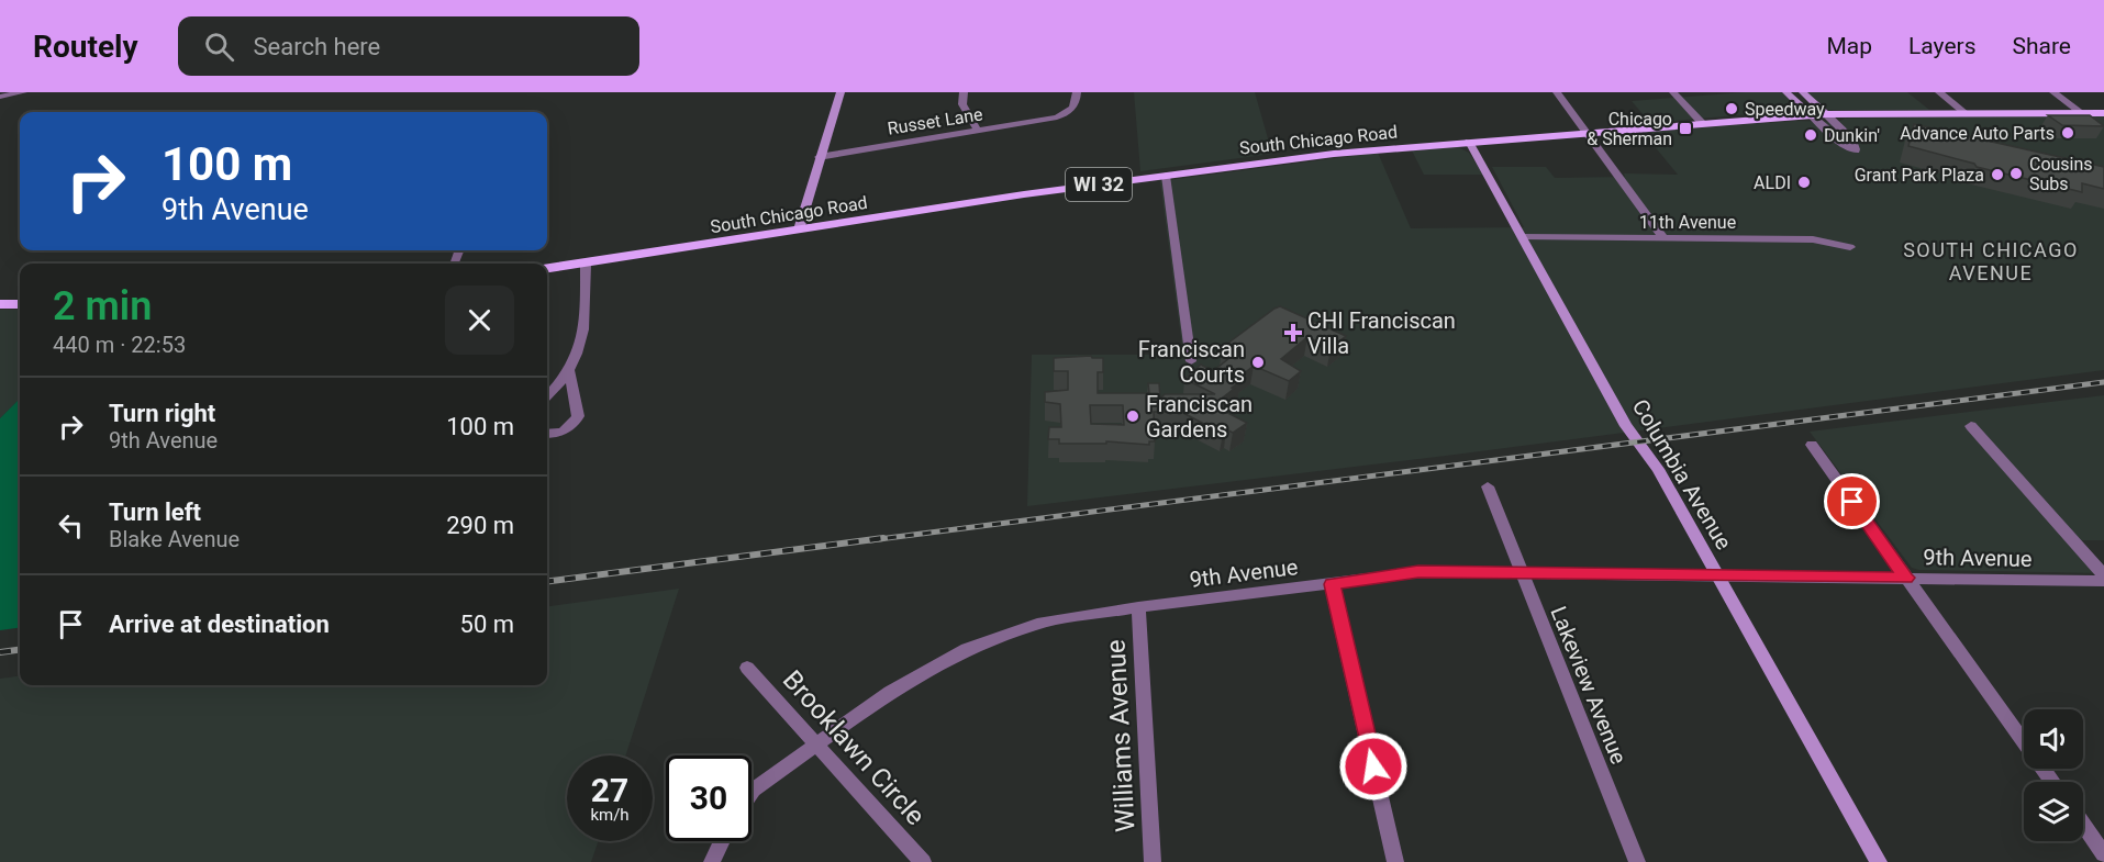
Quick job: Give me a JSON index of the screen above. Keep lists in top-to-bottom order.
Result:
{
  "streets": {
    "main road": ["South Chicago Road", "WI 32"],
    "street": [
      "Russet Lane",
      "11th Avenue",
      "Columbia Avenue",
      "9th Avenue",
      "Lakeview Avenue",
      "Williams Avenue",
      "Brooklawn Circle"
    ]
  },
  "crossings": [
    ["South Chicago Road", "Columbia Avenue"],
    ["11th Avenue", "Columbia Avenue"],
    ["Columbia Avenue", "9th Avenue"],
    ["9th Avenue", "Lakeview Avenue"],
    ["9th Avenue", "Williams Avenue"],
    ["9th Avenue", "Brooklawn Circle"]
  ],
  "districts": ["SOUTH CHICAGO AVENUE"],
  "places": {
    "other": [
      "Speedway",
      "Advance Auto Parts",
      "Dunkin'",
      "Cousins Subs",
      "Grant Park Plaza",
      "ALDI",
      "Franciscan Courts",
      "Franciscan Gardens"
    ],
    "transit": ["Chicago & Sherman"],
    "health": ["CHI Franciscan Villa"]
  },
  "page": {
    "header": "Routely",
    "search": "Search here",
    "nav": ["Map", "Layers", "Share"],
    "turn": ["100 m", "9th Avenue"],
    "heading": ["2 min", "440 m · 22:53"],
    "list": [
      {
        "name": "Turn right",
        "note": "9th Avenue",
        "value": "100 m"
      },
      {
        "name": "Turn left",
        "note": "Blake Avenue",
        "value": "290 m"
      },
      {
        "name": "Arrive at destination",
        "value": "50 m"
      }
    ],
    "speed": "27 km/h",
    "limit": "30"
  }
}
